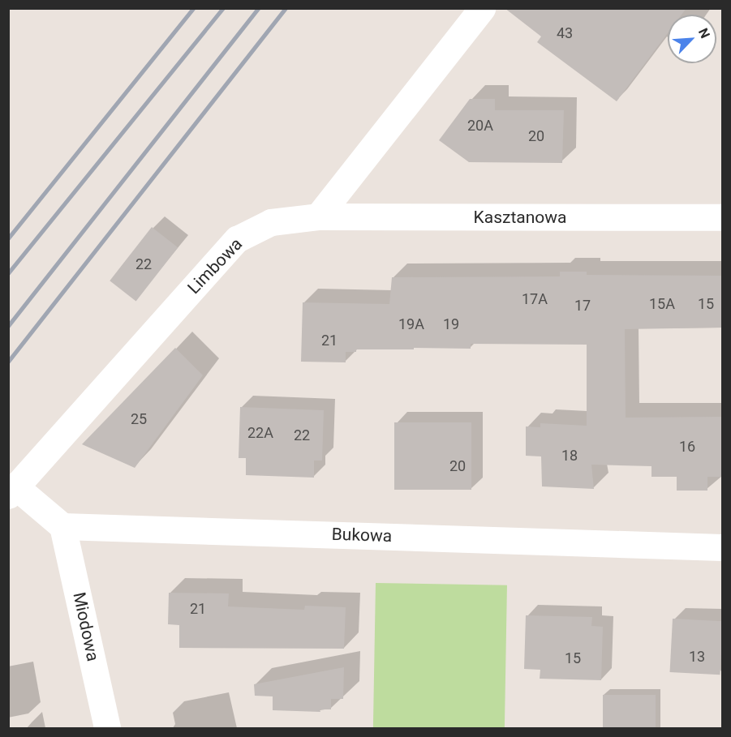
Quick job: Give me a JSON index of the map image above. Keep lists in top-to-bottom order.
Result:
{
  "streets": {
    "street": [
      "Kasztanowa",
      "Limbowa",
      "Bukowa",
      "Miodowa"
    ]
  },
  "crossings": [
    ["Kasztanowa", "Limbowa"],
    ["Bukowa", "Miodowa"]
  ],
  "house_numbers": [
    "43",
    "20A",
    "20",
    "22",
    "17A",
    "15A",
    "15",
    "17",
    "19A",
    "19",
    "21",
    "25",
    "22A",
    "22",
    "16",
    "18",
    "20",
    "21",
    "13",
    "15"
  ],
  "north": "top right"
}
